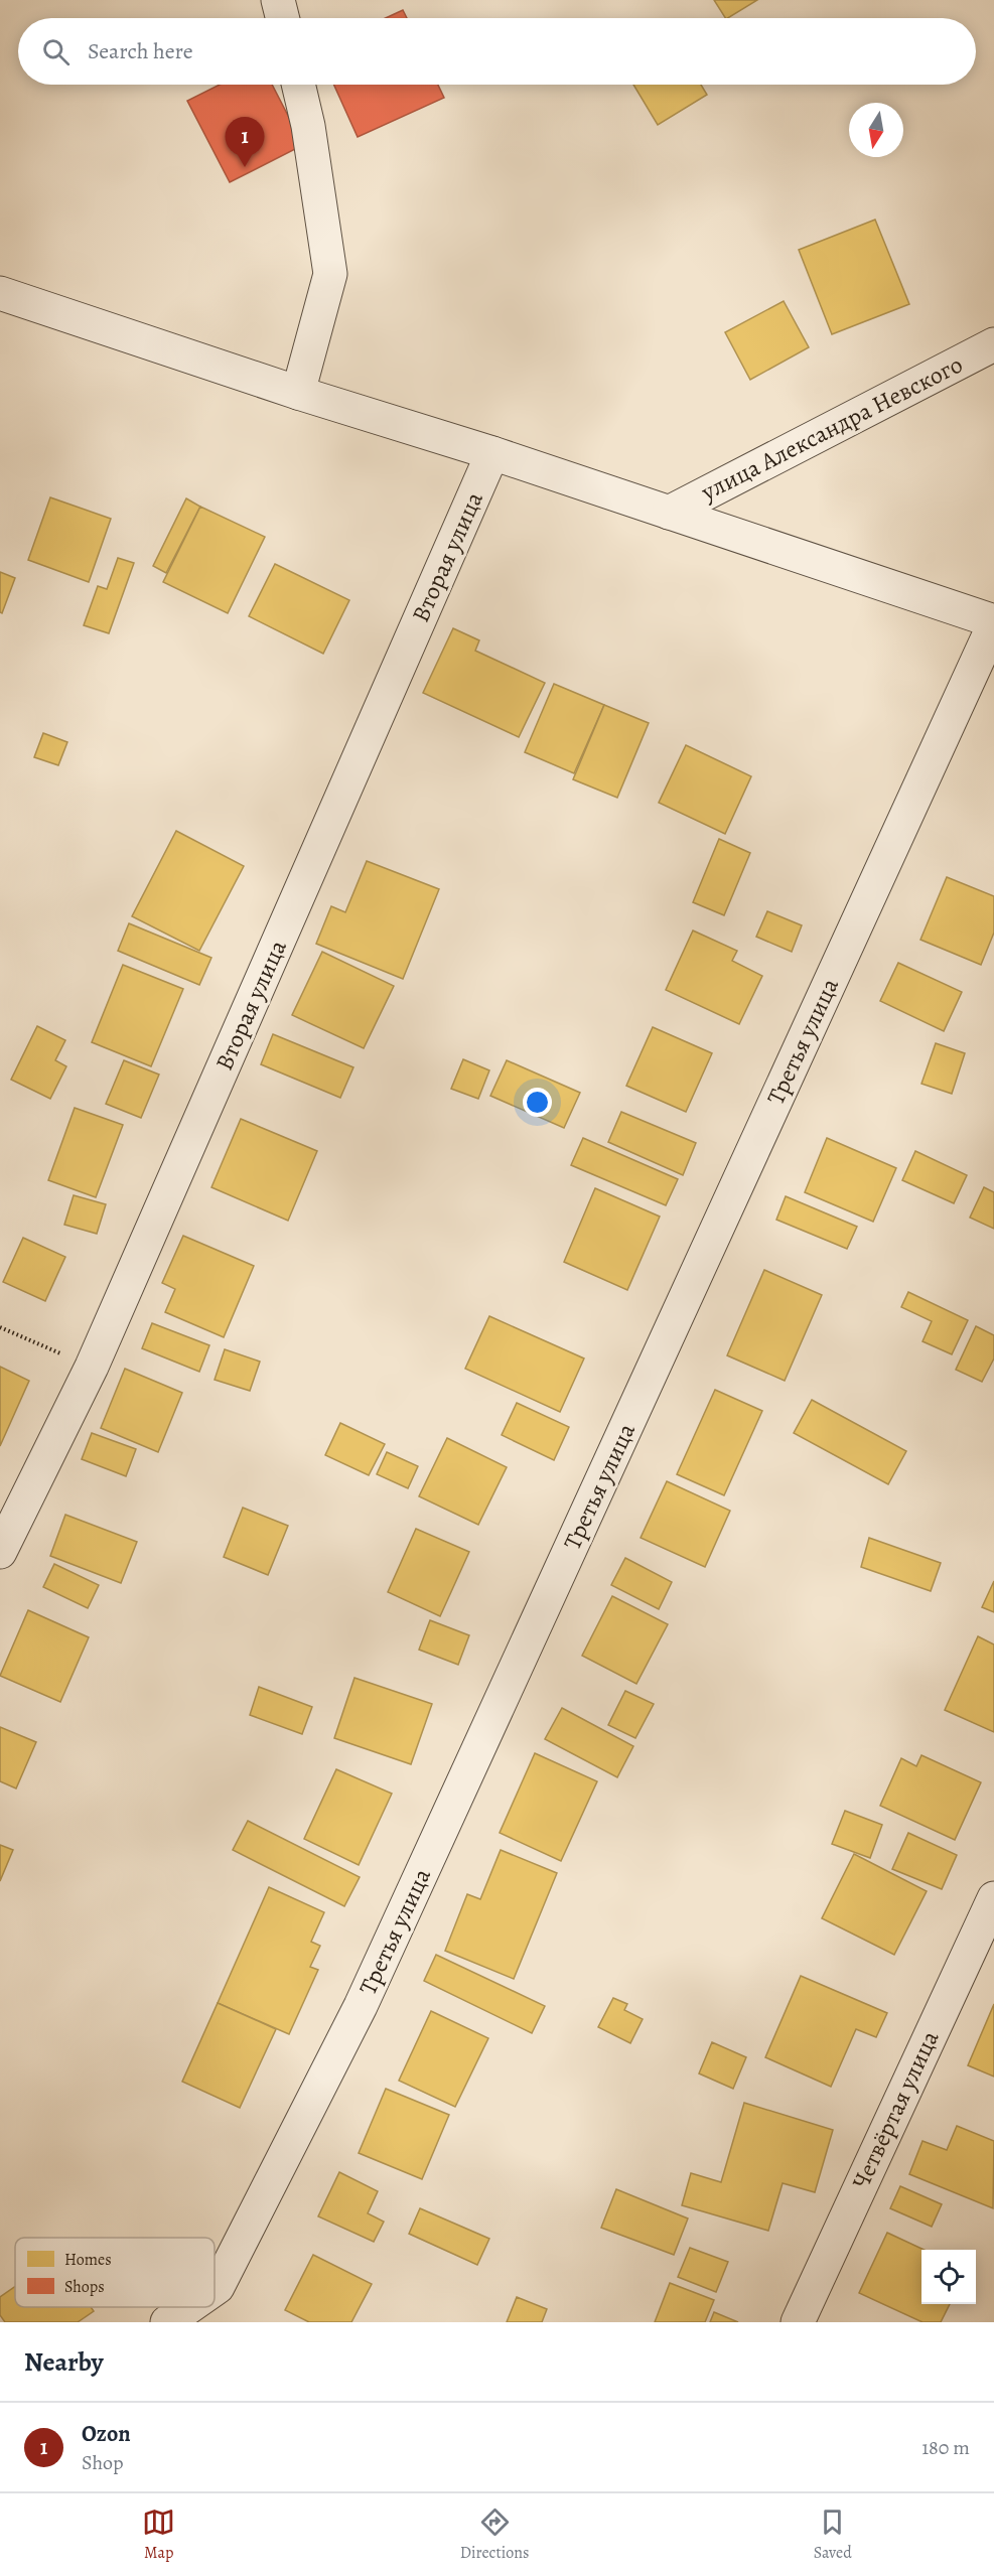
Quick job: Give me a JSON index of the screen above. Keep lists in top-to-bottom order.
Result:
{
  "streets": {
    "street": [
      "улица Александра Невского",
      "Вторая улица",
      "Третья улица",
      "Четвёртая улица"
    ]
  },
  "legend": ["Homes", "Shops"],
  "north": "bottom",
  "page": {
    "search": "Search here",
    "pins": "1",
    "heading": "Nearby",
    "list": [
      {
        "mark": "1",
        "name": "Ozon",
        "note": "Shop",
        "value": "180 m"
      }
    ],
    "nav": ["Map", "Directions", "Saved"]
  }
}
